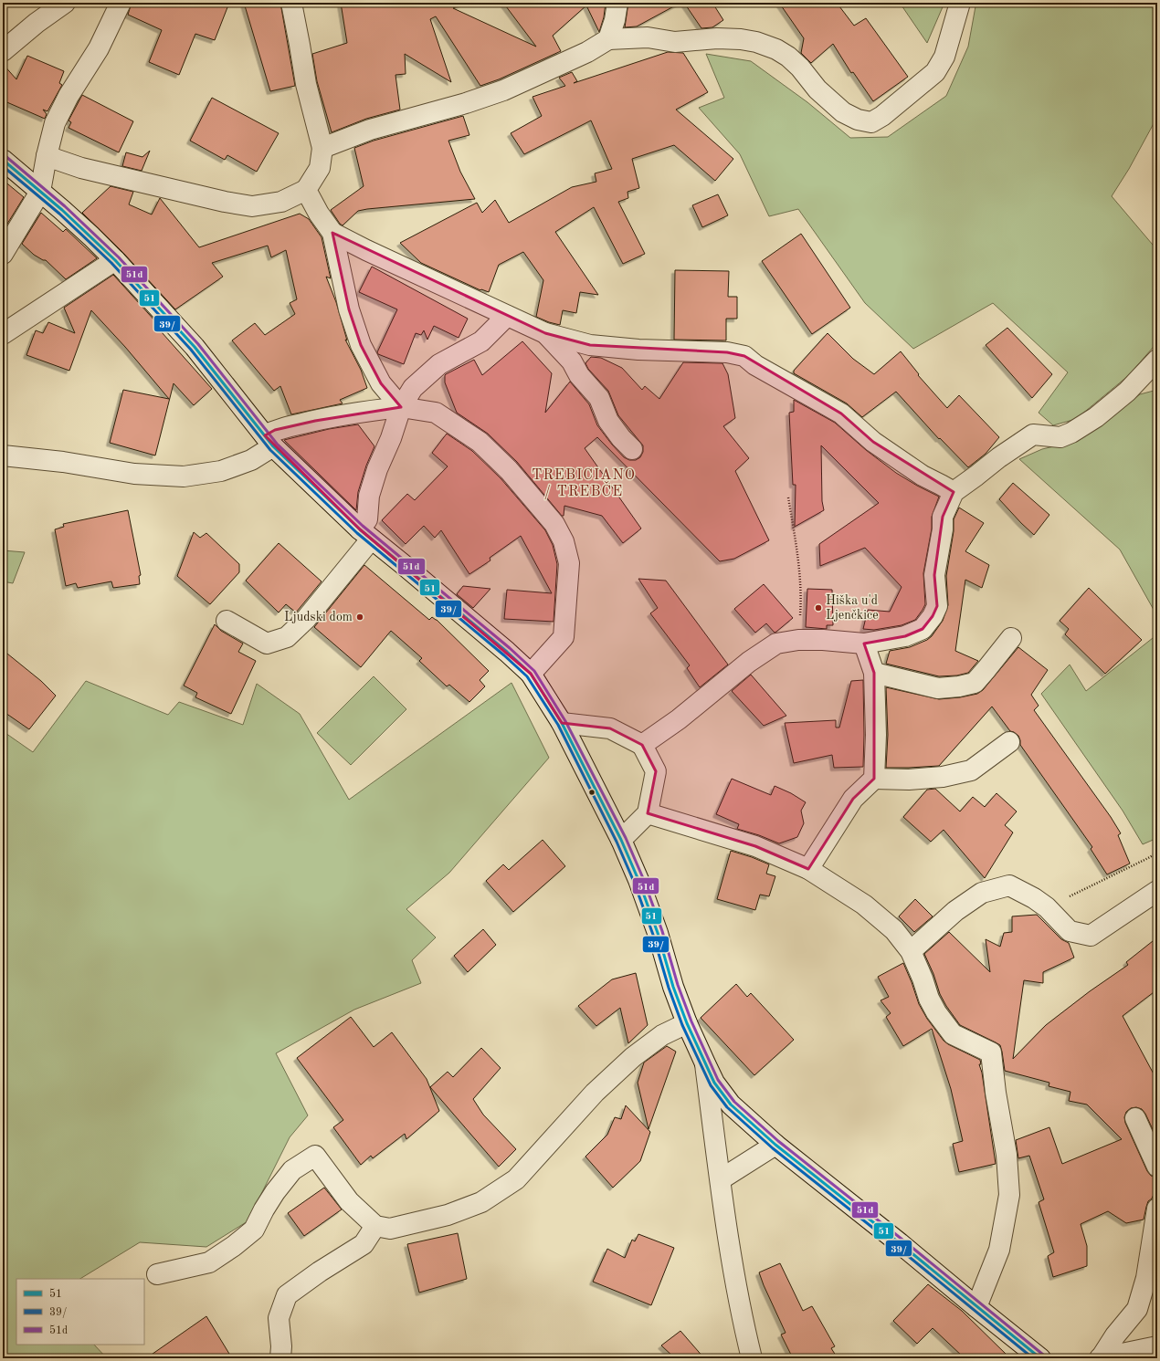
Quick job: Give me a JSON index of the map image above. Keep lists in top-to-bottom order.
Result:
{
  "districts": ["TREBICIANO / TREBČE"],
  "places": ["Hiška u'd Ljenčkice", "Ljudski dom"],
  "lines": ["transit line 51d", "transit line 51", "transit line 39/"],
  "legend": ["51", "39/", "51d"]
}
